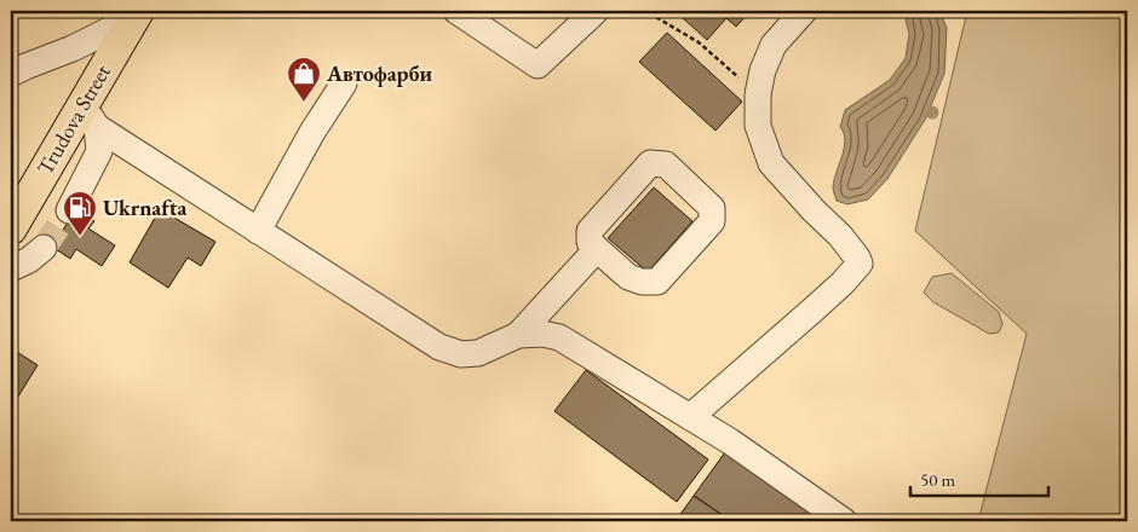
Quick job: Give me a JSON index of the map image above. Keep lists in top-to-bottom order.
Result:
{
  "streets": {
    "main road": ["Trudova Street"]
  },
  "places": {
    "shop": ["Автофарби"],
    "fuel station": ["Ukrnafta"]
  },
  "scale_bar": "50 m"
}
